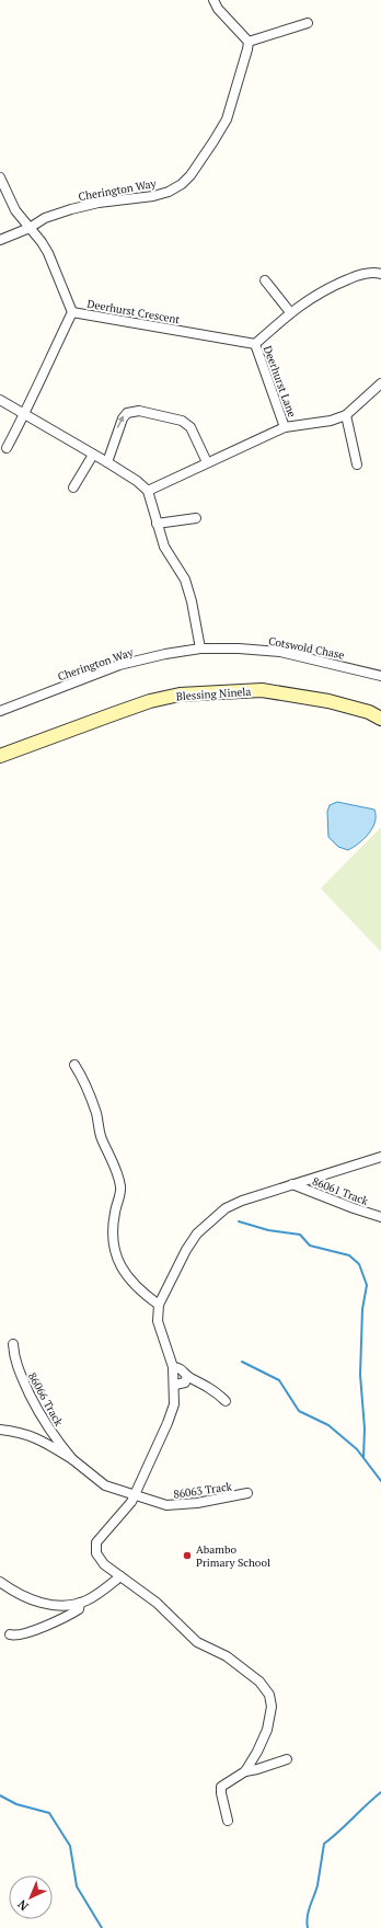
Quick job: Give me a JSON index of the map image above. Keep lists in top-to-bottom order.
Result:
{
  "streets": {
    "street": [
      "Cherington Way",
      "Deerhurst Crescent",
      "Deerhurst Lane",
      "Cotswold Chase",
      "Blessing Ninela",
      "86061 Track",
      "86066 Track",
      "86063 Track"
    ]
  },
  "crossings": [
    ["Cherington Way", "Cotswold Chase"],
    ["Deerhurst Crescent", "Deerhurst Lane"],
    ["86066 Track", "86063 Track"]
  ],
  "places": ["Abambo Primary School"],
  "north": "bottom left"
}
